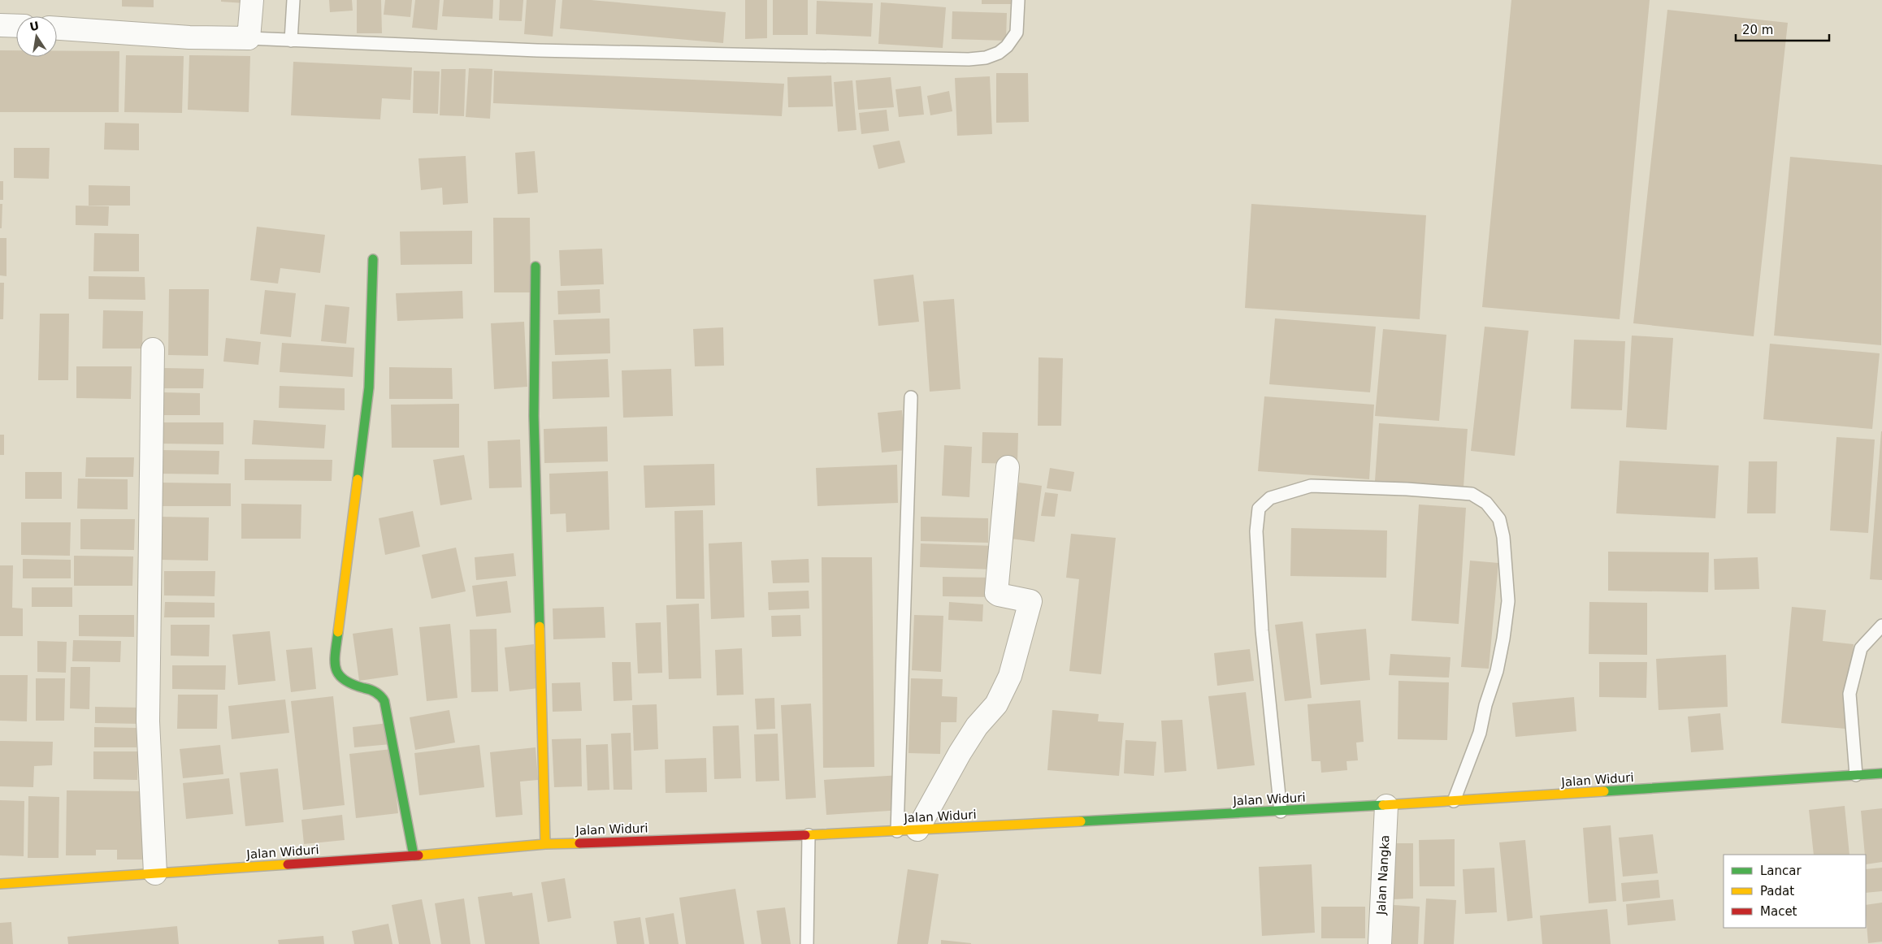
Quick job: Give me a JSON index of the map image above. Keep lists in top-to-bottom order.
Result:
{
  "streets": {
    "main road": ["Jalan Widuri"],
    "street": ["Jalan Nangka"]
  },
  "crossings": [
    ["Jalan Widuri", "Jalan Nangka"]
  ],
  "legend": ["Lancar", "Padat", "Macet"],
  "scale_bar": "20 m",
  "north": "top"
}
